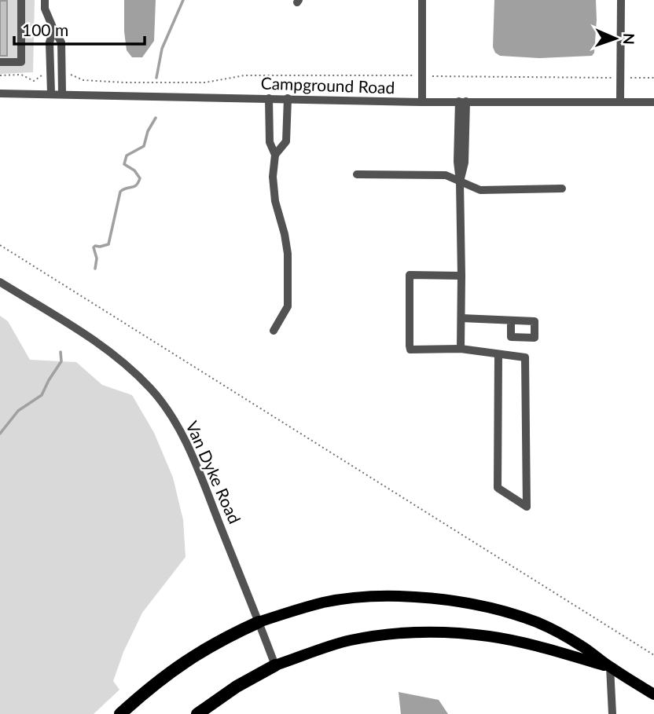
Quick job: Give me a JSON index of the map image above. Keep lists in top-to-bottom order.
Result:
{
  "streets": {
    "street": ["Campground Road", "Van Dyke Road"]
  },
  "scale_bar": "100 m",
  "north": "right"
}
